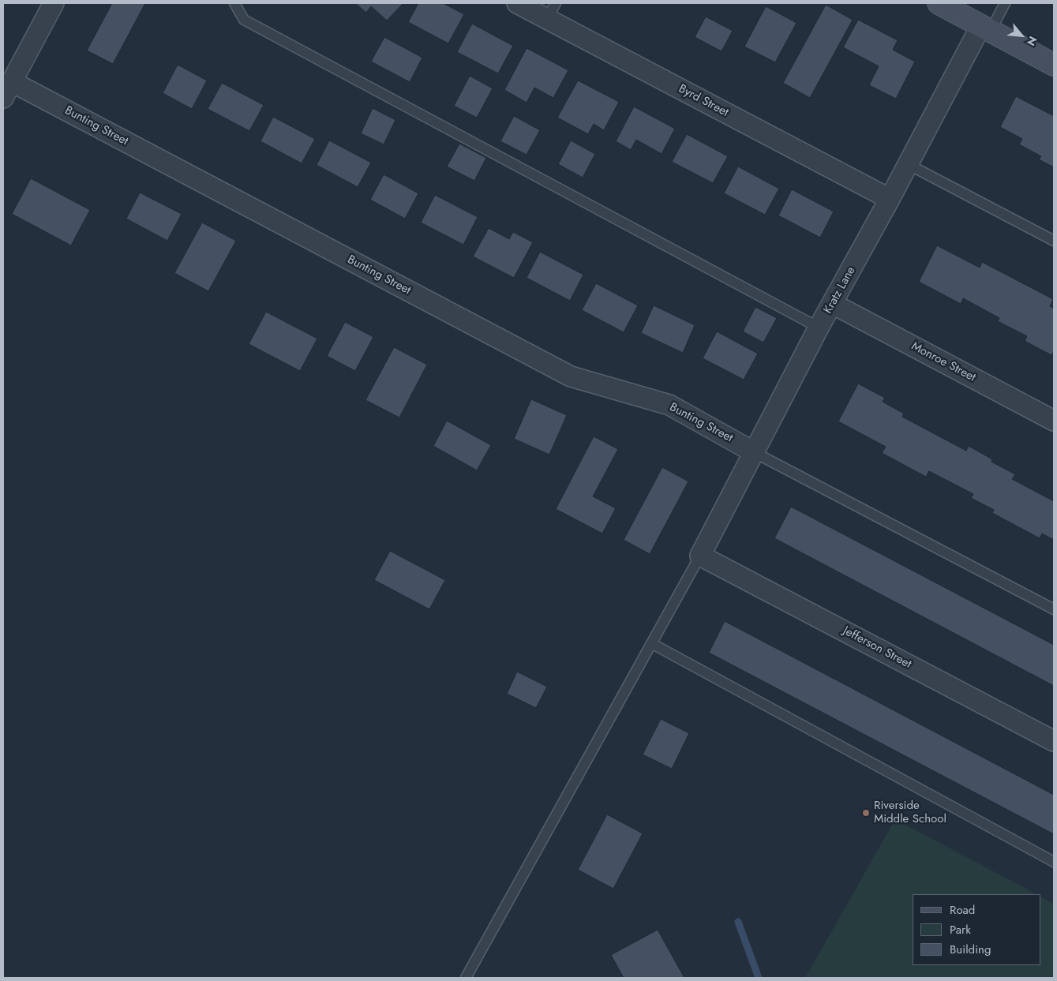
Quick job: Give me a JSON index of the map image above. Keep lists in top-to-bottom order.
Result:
{
  "streets": {
    "street": [
      "Byrd Street",
      "Bunting Street",
      "Kratz Lane",
      "Monroe Street",
      "Jefferson Street"
    ]
  },
  "crossings": [
    ["Byrd Street", "Kratz Lane"],
    ["Bunting Street", "Kratz Lane"],
    ["Kratz Lane", "Monroe Street"],
    ["Kratz Lane", "Jefferson Street"]
  ],
  "places": ["Riverside Middle School"],
  "legend": ["Road", "Park", "Building"],
  "north": "bottom right"
}
